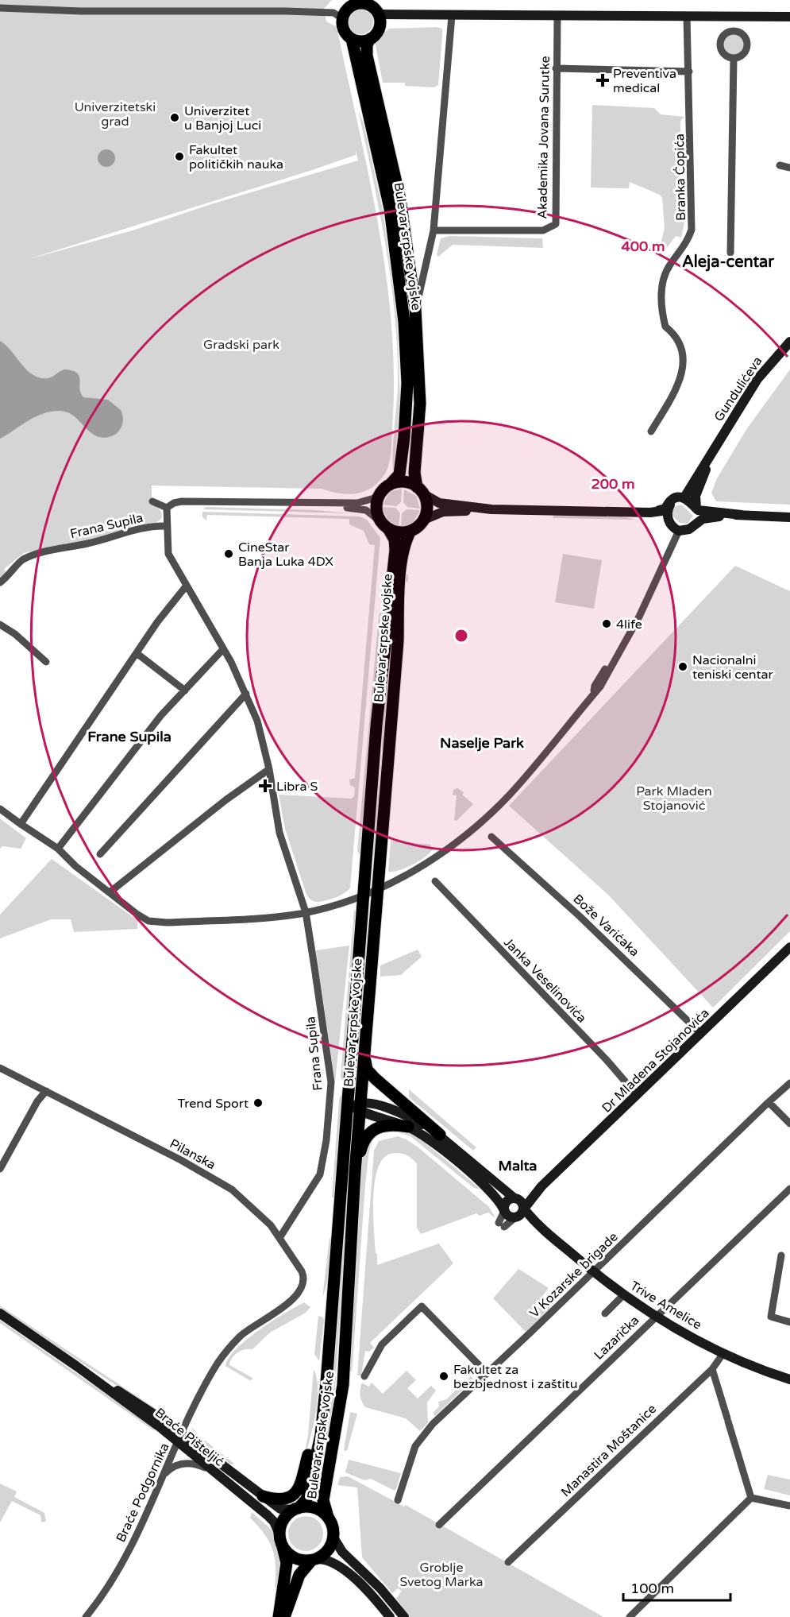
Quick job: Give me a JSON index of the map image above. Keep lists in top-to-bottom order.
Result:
{
  "streets": {
    "main road": [
      "Bulevar srpske vojske",
      "Gundulićeva",
      "Dr Mladena Stojanovića",
      "Trive Amelice",
      "Braće Pišteljić"
    ],
    "street": [
      "Akademika Jovana Surutke",
      "Branka Ćopića",
      "Frana Supila",
      "Bože Varićaka",
      "Janka Veselinovića",
      "Pilanska",
      "V Kozarske brigade",
      "Lazarička",
      "Manastira Moštanice",
      "Braće Podgornika"
    ]
  },
  "crossings": [
    ["Bulevar srpske vojske", "Trive Amelice"],
    ["Bulevar srpske vojske", "Braće Pišteljić"],
    ["Frana Supila", "Pilanska"],
    ["Bože Varićaka", "Dr Mladena Stojanovića"],
    ["Janka Veselinovića", "Dr Mladena Stojanovića"],
    ["Dr Mladena Stojanovića", "Trive Amelice"],
    ["Pilanska", "Braće Podgornika"],
    ["V Kozarske brigade", "Trive Amelice"],
    ["Trive Amelice", "Lazarička"],
    ["Trive Amelice", "Manastira Moštanice"],
    ["Braće Pišteljić", "Braće Podgornika"]
  ],
  "districts": [
    "Aleja-centar",
    "Frane Supila",
    "Naselje Park",
    "Malta"
  ],
  "parks": [
    "Univerzitetski grad",
    "Gradski park",
    "Park Mladen Stojanović",
    "Groblje Svetog Marka"
  ],
  "places": {
    "health": ["Preventiva medical", "Libra S"],
    "other": [
      "Univerzitet u Banjoj Luci",
      "Fakultet političkih nauka",
      "CineStar Banja Luka 4DX",
      "4life",
      "Nacionalni teniski centar",
      "Trend Sport",
      "Fakultet za bezbjednost i zaštitu"
    ]
  },
  "scale_bar": "100 m",
  "rings": ["400 m", "200 m"]
}
